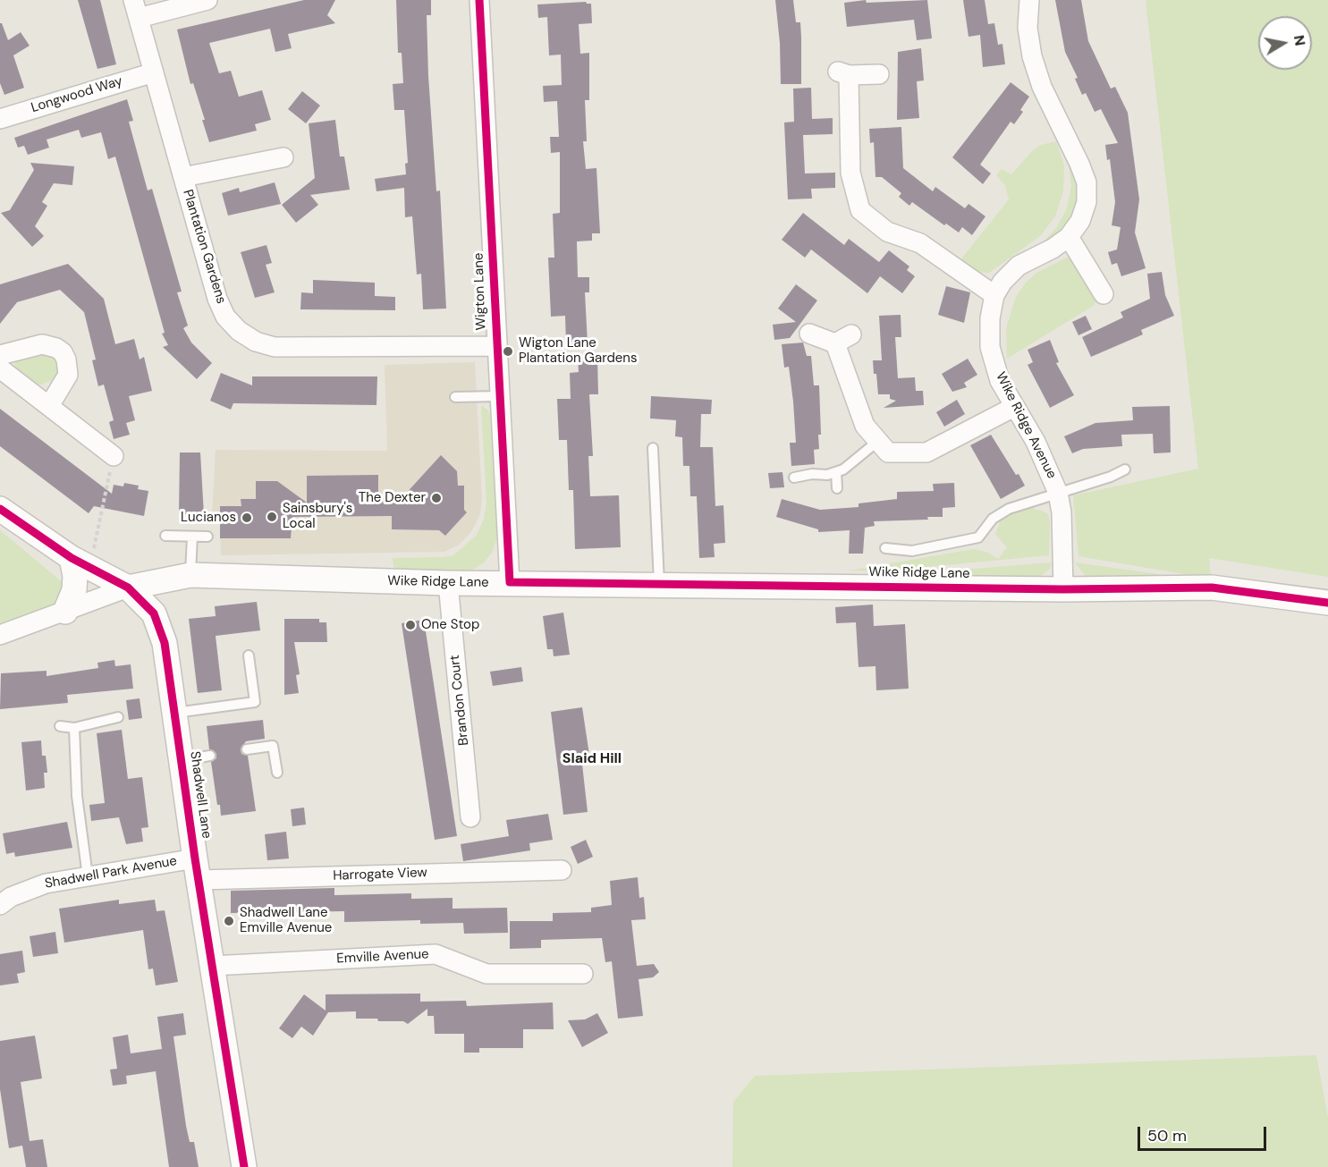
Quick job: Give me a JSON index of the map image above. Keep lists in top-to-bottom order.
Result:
{
  "streets": {
    "street": [
      "Longwood Way",
      "Plantation Gardens",
      "Wigton Lane",
      "Wike Ridge Avenue",
      "Wike Ridge Lane",
      "Brandon Court",
      "Shadwell Lane",
      "Shadwell Park Avenue",
      "Harrogate View",
      "Emville Avenue"
    ]
  },
  "crossings": [
    ["Longwood Way", "Plantation Gardens"],
    ["Plantation Gardens", "Wigton Lane"],
    ["Wigton Lane", "Wike Ridge Lane"],
    ["Wike Ridge Avenue", "Wike Ridge Lane"],
    ["Wike Ridge Lane", "Brandon Court"],
    ["Wike Ridge Lane", "Shadwell Lane"],
    ["Shadwell Lane", "Shadwell Park Avenue"],
    ["Shadwell Lane", "Harrogate View"],
    ["Shadwell Lane", "Emville Avenue"],
    ["Shadwell Park Avenue", "Harrogate View"]
  ],
  "districts": ["Slaid Hill"],
  "places": [
    "Wigton Lane Plantation Gardens",
    "The Dexter",
    "Sainsbury's Local",
    "Lucianos",
    "One Stop",
    "Shadwell Lane Emville Avenue"
  ],
  "scale_bar": "50 m",
  "north": "right"
}
